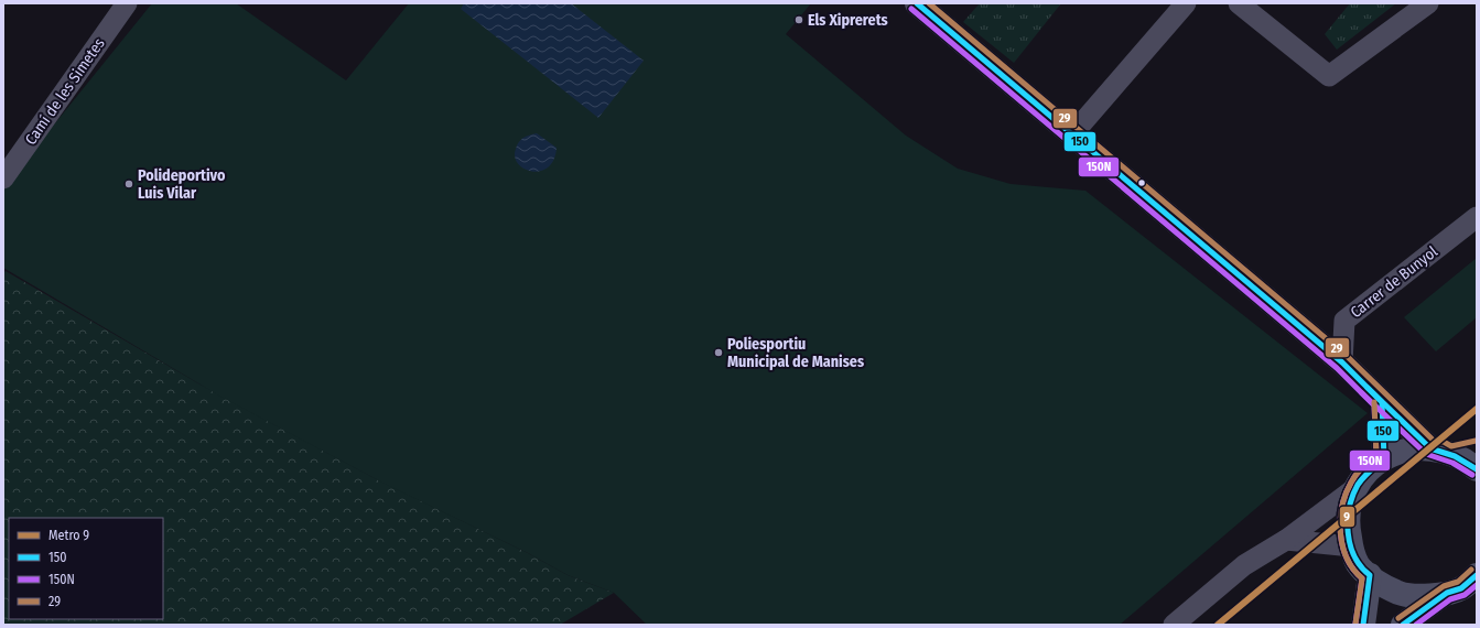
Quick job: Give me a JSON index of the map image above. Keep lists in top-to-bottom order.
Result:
{
  "streets": {
    "street": ["Camí de les Simetes", "Carrer de Bunyol"]
  },
  "places": ["Els Xiprerets", "Polideportivo Luis Vilar", "Poliesportiu Municipal de Manises"],
  "lines": [
    "transit line 150",
    "transit line 29",
    "transit line 150N",
    "metro line 9"
  ],
  "legend": [
    "Metro 9",
    "150",
    "150N",
    "29"
  ]
}
